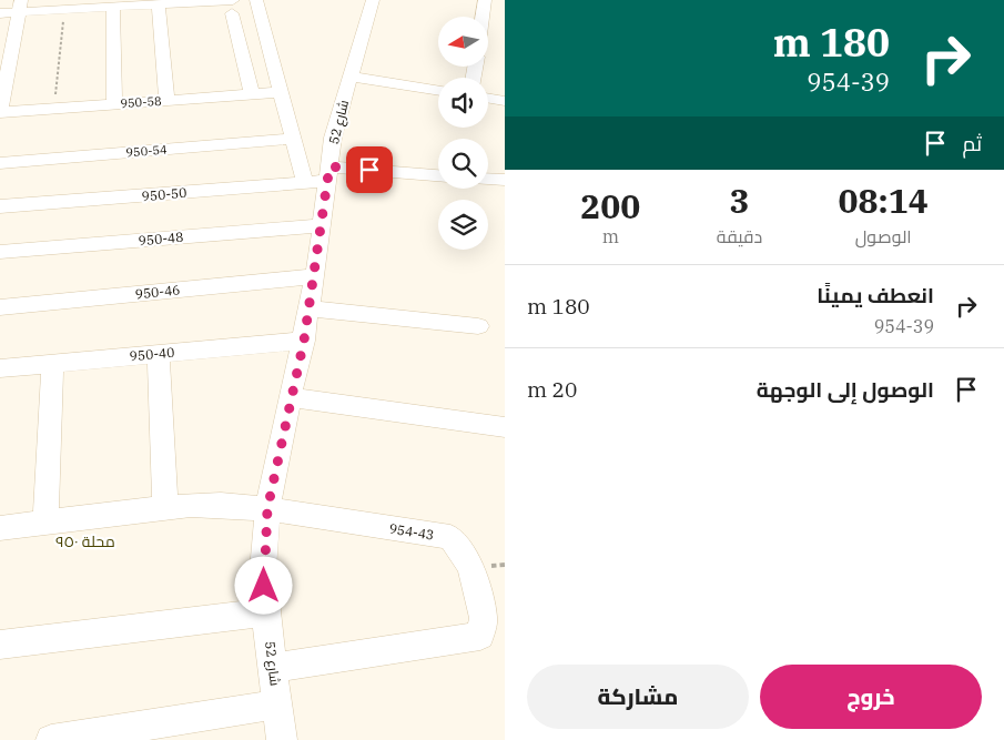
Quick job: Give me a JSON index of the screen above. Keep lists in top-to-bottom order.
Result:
{
  "streets": {
    "street": [
      "950-58",
      "شارع 52",
      "950-54",
      "950-50",
      "950-48",
      "950-46",
      "950-40",
      "954-43"
    ]
  },
  "crossings": [
    ["شارع 52", "950-50"],
    ["شارع 52", "950-48"],
    ["شارع 52", "950-46"],
    ["شارع 52", "950-40"],
    ["شارع 52", "954-43"]
  ],
  "districts": ["محلة ٩٥٠"],
  "north": "left",
  "page": {
    "turn": ["180 m", "954-39"],
    "then": "ثم",
    "eta": [
      "08:14",
      "الوصول",
      "3",
      "دقيقة",
      "200",
      "m"
    ],
    "list": [
      {
        "name": "انعطف يمينًا",
        "note": "954-39",
        "value": "180 m"
      },
      {
        "name": "الوصول إلى الوجهة",
        "value": "20 m"
      }
    ],
    "buttons": ["خروج", "مشاركة"]
  }
}
